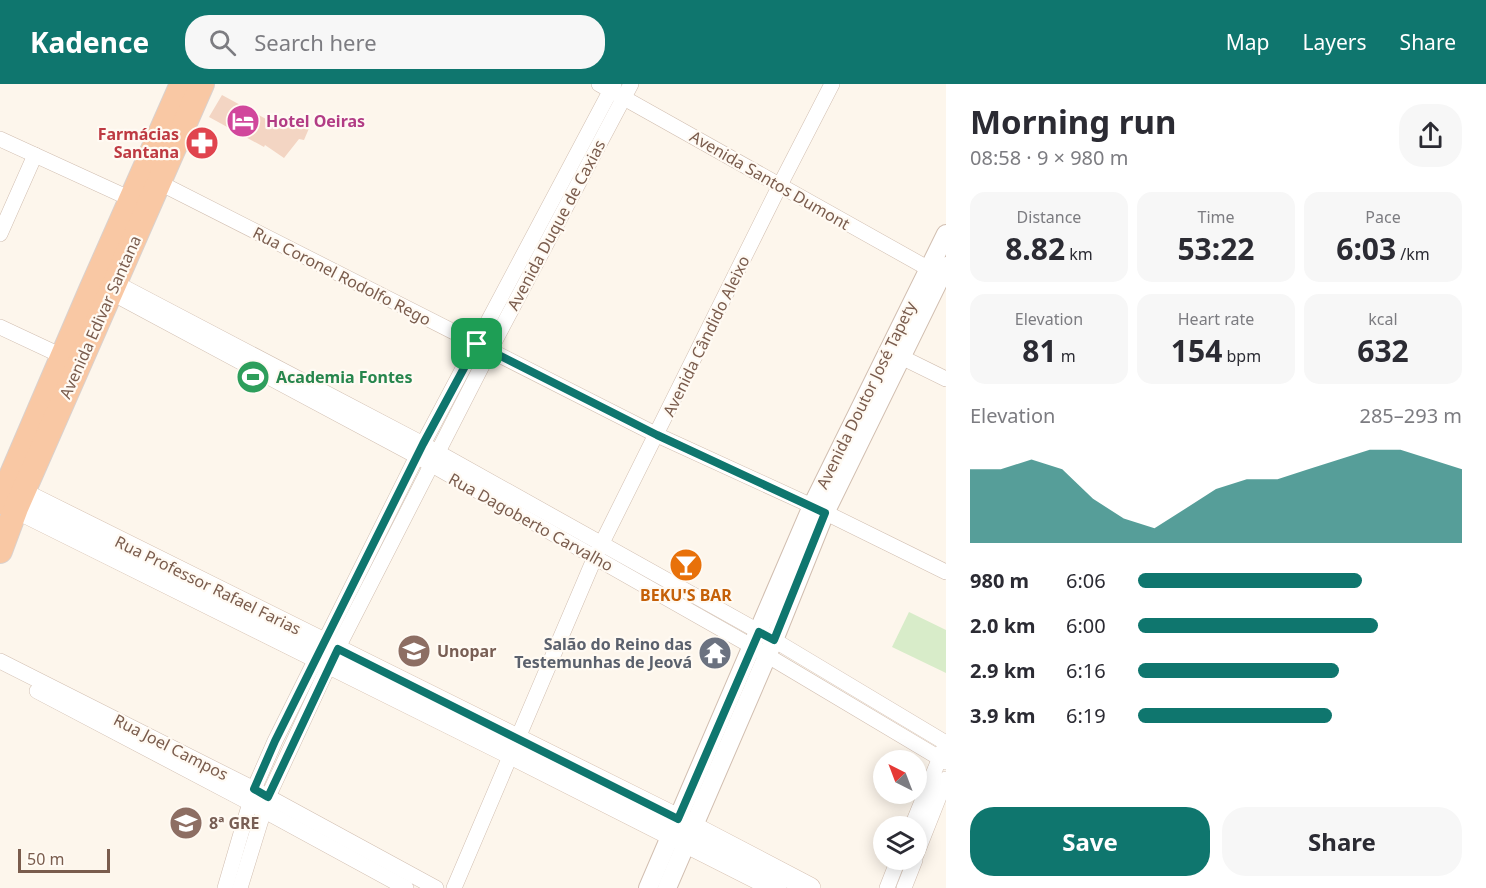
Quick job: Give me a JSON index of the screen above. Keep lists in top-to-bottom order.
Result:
{
  "streets": {
    "highway": ["Avenida Edivar Santana"],
    "main road": ["Rua Professor Rafael Farias"],
    "street": [
      "Avenida Santos Dumont",
      "Avenida Duque de Caxias",
      "Rua Coronel Rodolfo Rego",
      "Avenida Cândido Aleixo",
      "Avenida Doutor José Tapety",
      "Rua Dagoberto Carvalho",
      "Rua Joel Campos"
    ]
  },
  "crossings": [
    ["Avenida Santos Dumont", "Avenida Duque de Caxias"],
    ["Avenida Santos Dumont", "Avenida Cândido Aleixo"],
    ["Avenida Santos Dumont", "Avenida Doutor José Tapety"],
    ["Avenida Duque de Caxias", "Rua Coronel Rodolfo Rego"],
    ["Avenida Duque de Caxias", "Rua Dagoberto Carvalho"],
    ["Avenida Duque de Caxias", "Rua Professor Rafael Farias"],
    ["Avenida Duque de Caxias", "Rua Joel Campos"],
    ["Rua Coronel Rodolfo Rego", "Avenida Edivar Santana"],
    ["Rua Coronel Rodolfo Rego", "Avenida Cândido Aleixo"],
    ["Rua Coronel Rodolfo Rego", "Avenida Doutor José Tapety"],
    ["Avenida Edivar Santana", "Rua Dagoberto Carvalho"],
    ["Avenida Edivar Santana", "Rua Professor Rafael Farias"],
    ["Avenida Cândido Aleixo", "Rua Dagoberto Carvalho"],
    ["Avenida Cândido Aleixo", "Rua Professor Rafael Farias"],
    ["Avenida Doutor José Tapety", "Rua Dagoberto Carvalho"],
    ["Avenida Doutor José Tapety", "Rua Professor Rafael Farias"]
  ],
  "places": {
    "hotel": ["Hotel Oeiras"],
    "pharmacy": ["Farmácias Santana"],
    "sports": ["Academia Fontes"],
    "bar": ["BEKU'S BAR"],
    "school or university": ["Unopar", "8ª GRE"],
    "temple": ["Salão do Reino das Testemunhas de Jeová"]
  },
  "scale_bar": "50 m",
  "north": "top left",
  "page": {
    "header": "Kadence",
    "search": "Search here",
    "nav": ["Map", "Layers", "Share"],
    "heading": ["Morning run", "08:58 · 9 × 980 m"],
    "stats": [
      ["Distance", "8.82 km"],
      ["Time", "53:22"],
      ["Pace", "6:03 /km"],
      ["Elevation", "81 m"],
      ["Heart rate", "154 bpm"],
      ["kcal", "632"]
    ],
    "chart": ["Elevation", "285–293 m"],
    "list": [
      {
        "name": "980 m",
        "note": "6:06"
      },
      {
        "name": "2.0 km",
        "note": "6:00"
      },
      {
        "name": "2.9 km",
        "note": "6:16"
      },
      {
        "name": "3.9 km",
        "note": "6:19"
      }
    ],
    "buttons": ["Save", "Share"],
    "scale": "50 m"
  }
}
